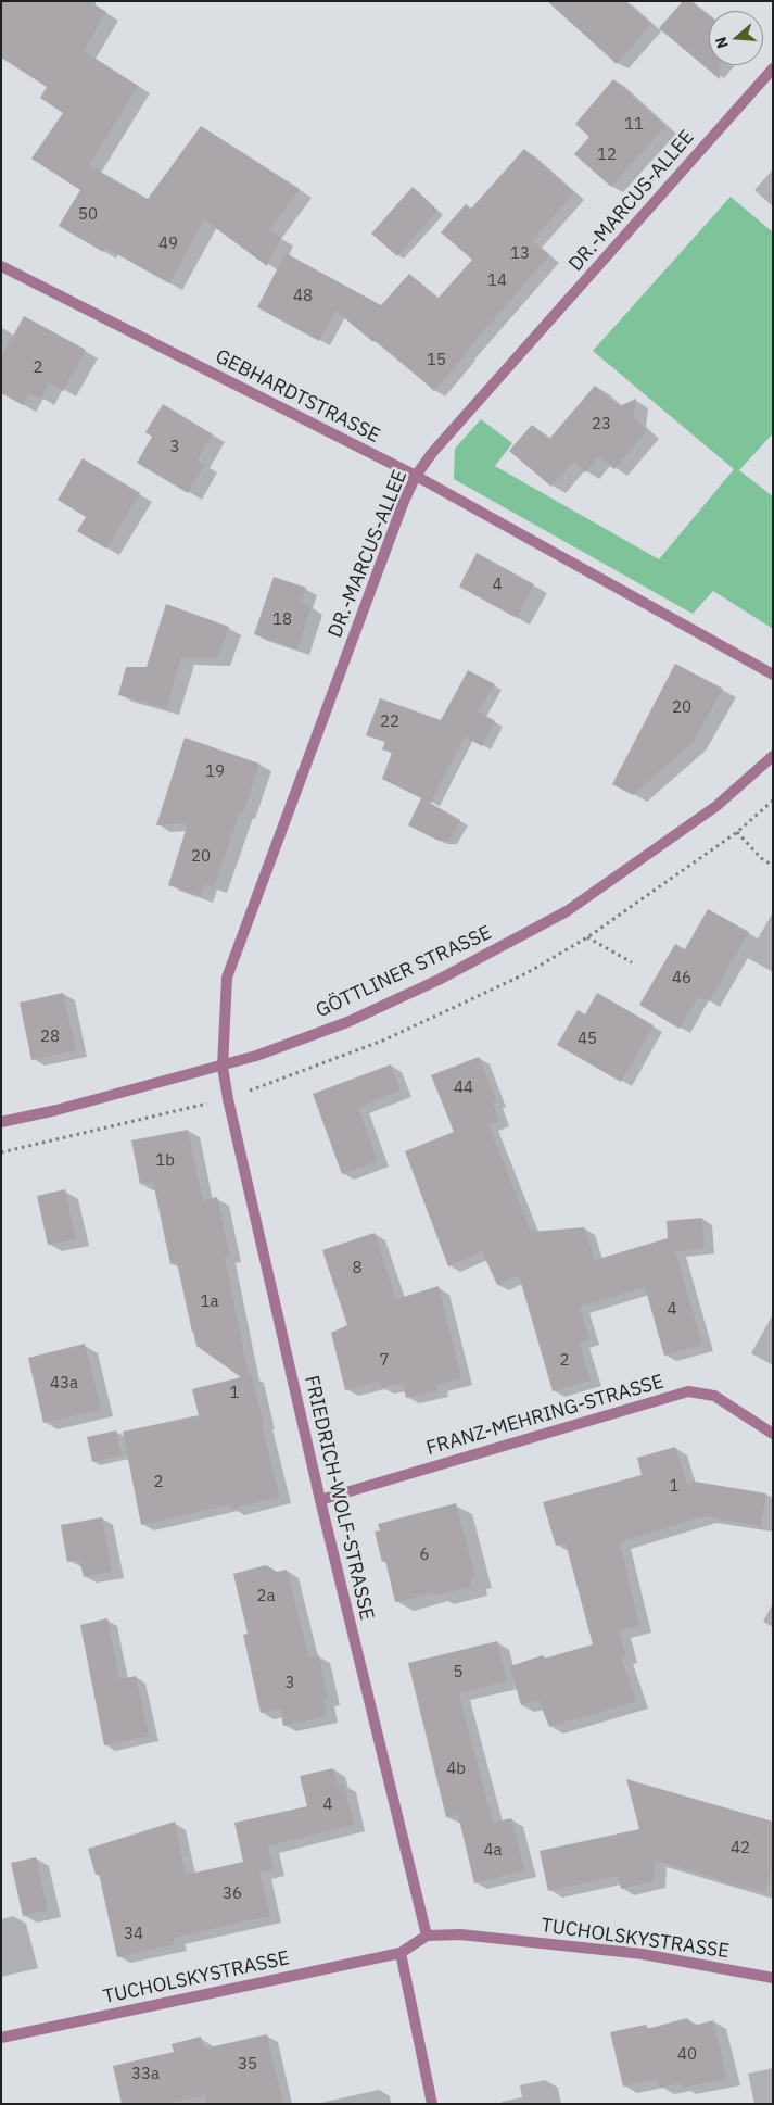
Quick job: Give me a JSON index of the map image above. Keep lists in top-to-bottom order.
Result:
{
  "streets": {
    "street": [
      "DR.-MARCUS-ALLEE",
      "GEBHARDTSTRASSE",
      "GÖTTLINER STRASSE",
      "FRANZ-MEHRING-STRASSE",
      "FRIEDRICH-WOLF-STRASSE",
      "TUCHOLSKYSTRASSE"
    ]
  },
  "crossings": [
    ["DR.-MARCUS-ALLEE", "GEBHARDTSTRASSE"],
    ["DR.-MARCUS-ALLEE", "GÖTTLINER STRASSE"],
    ["DR.-MARCUS-ALLEE", "FRIEDRICH-WOLF-STRASSE"],
    ["GÖTTLINER STRASSE", "FRIEDRICH-WOLF-STRASSE"],
    ["FRANZ-MEHRING-STRASSE", "FRIEDRICH-WOLF-STRASSE"],
    ["FRIEDRICH-WOLF-STRASSE", "TUCHOLSKYSTRASSE"]
  ],
  "house_numbers": [
    "11",
    "12",
    "50",
    "49",
    "13",
    "14",
    "48",
    "15",
    "2",
    "23",
    "3",
    "4",
    "18",
    "20",
    "22",
    "19",
    "20",
    "46",
    "28",
    "45",
    "44",
    "1b",
    "8",
    "1a",
    "4",
    "7",
    "2",
    "43a",
    "1",
    "2",
    "1",
    "6",
    "2a",
    "5",
    "3",
    "4b",
    "4",
    "42",
    "4a",
    "36",
    "34",
    "40",
    "35",
    "33a"
  ],
  "north": "left"
}
